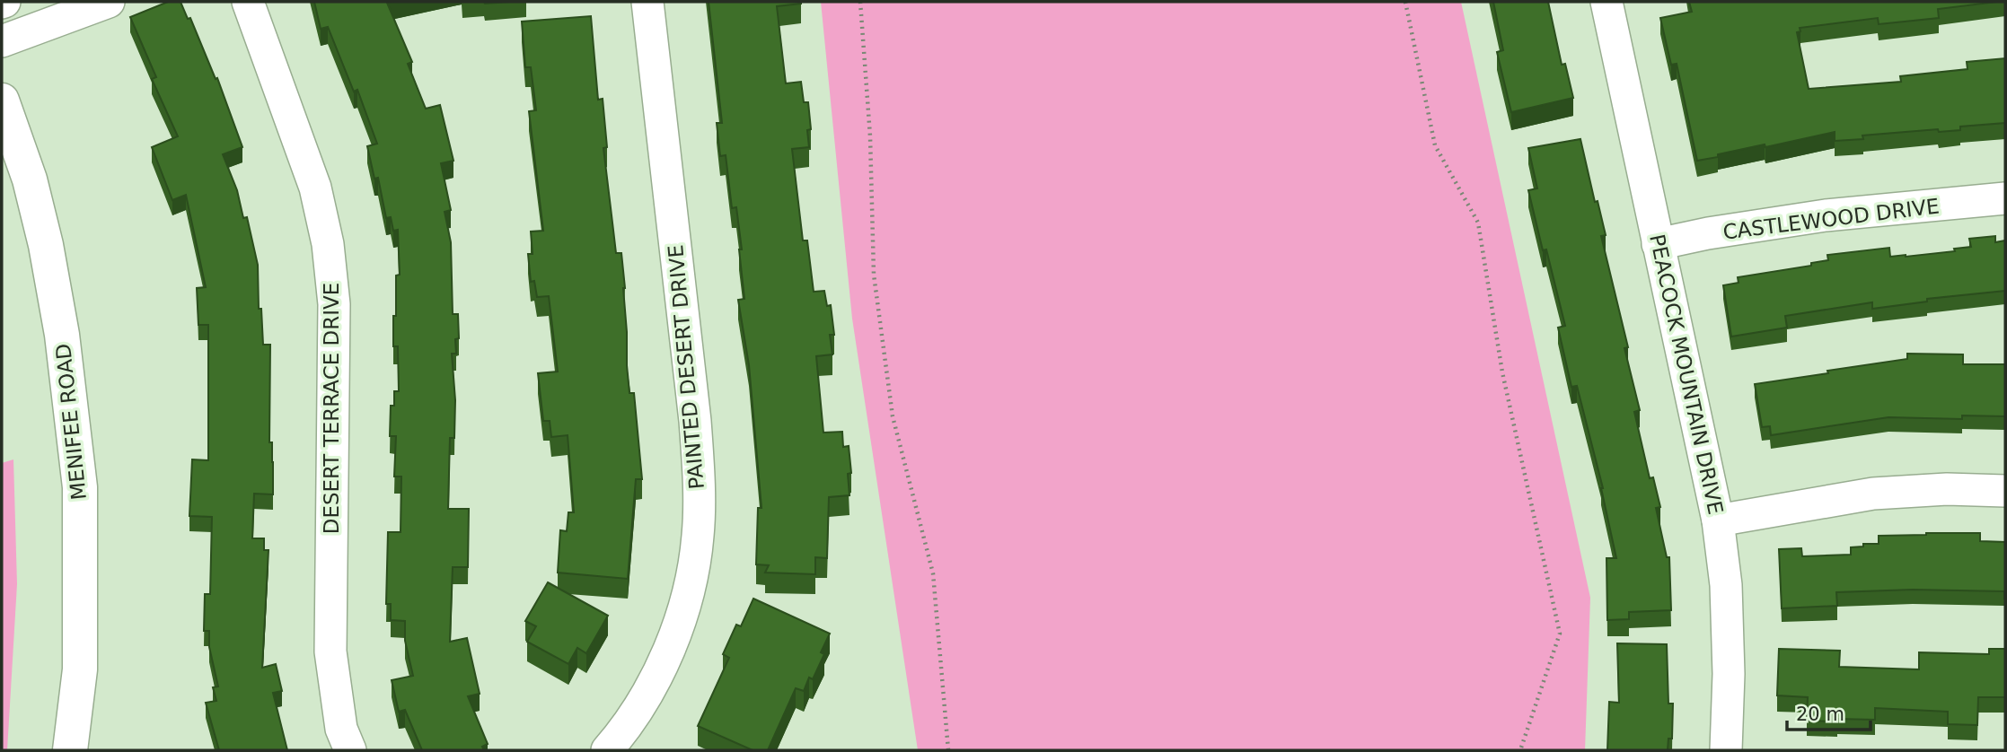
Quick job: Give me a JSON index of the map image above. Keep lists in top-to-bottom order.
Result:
{
  "streets": {
    "main road": ["MENIFEE ROAD"],
    "street": [
      "CASTLEWOOD DRIVE",
      "PAINTED DESERT DRIVE",
      "PEACOCK MOUNTAIN DRIVE",
      "DESERT TERRACE DRIVE"
    ]
  },
  "crossings": [
    ["CASTLEWOOD DRIVE", "PEACOCK MOUNTAIN DRIVE"]
  ],
  "scale_bar": "20 m"
}
